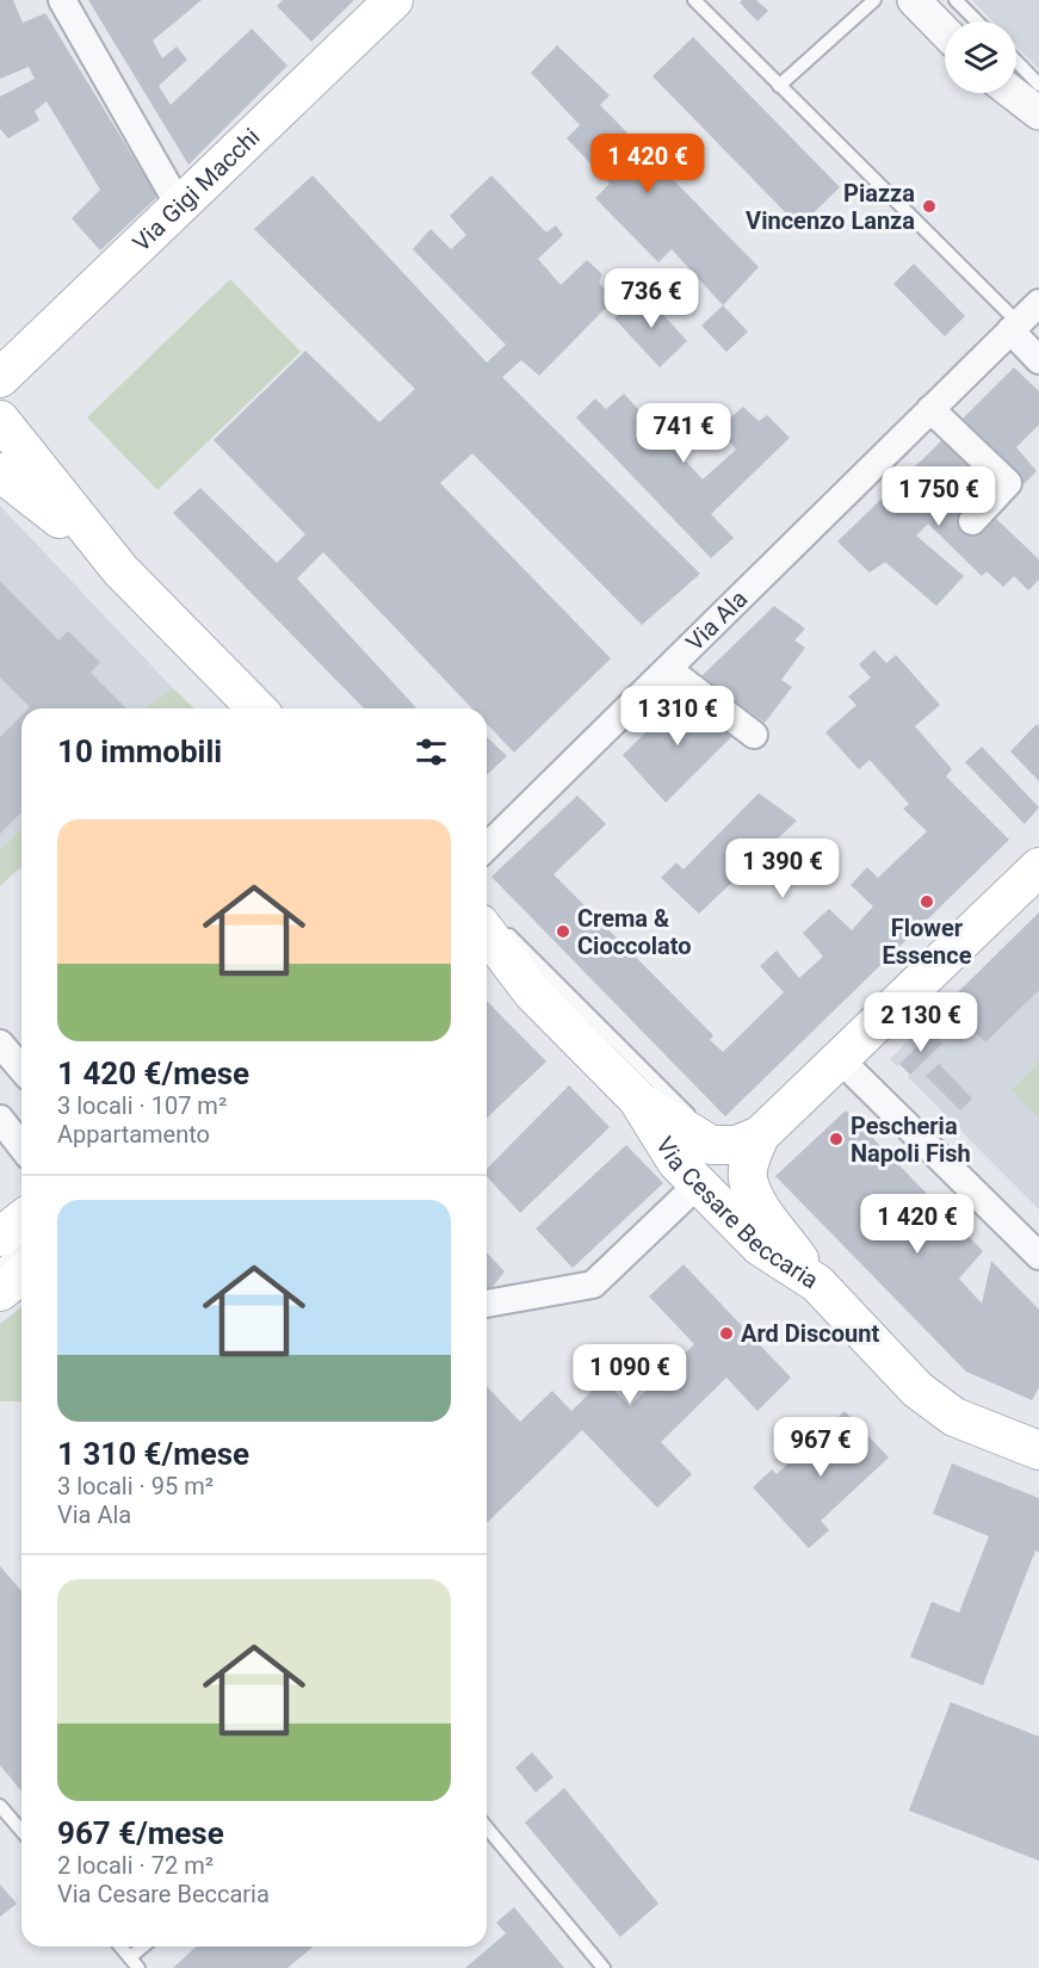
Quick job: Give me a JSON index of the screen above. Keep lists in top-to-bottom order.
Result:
{
  "streets": {
    "main road": ["Via Gigi Macchi", "Via Cesare Beccaria"],
    "street": ["Via Ala"]
  },
  "places": [
    "Piazza Vincenzo Lanza",
    "Flower Essence",
    "Crema & Cioccolato",
    "Pescheria Napoli Fish",
    "Ard Discount"
  ],
  "page": {
    "price": [
      "1 420 €",
      "736 €",
      "741 €",
      "1 750 €",
      "1 310 €",
      "1 390 €",
      "2 130 €",
      "1 420 €",
      "1 090 €",
      "967 €"
    ],
    "heading": "10 immobili",
    "list": [
      {
        "name": "1 420 €/mese",
        "note": "3 locali · 107 m² · Appartamento"
      },
      {
        "name": "1 310 €/mese",
        "note": "3 locali · 95 m² · Via Ala"
      },
      {
        "name": "967 €/mese",
        "note": "2 locali · 72 m² · Via Cesare Beccaria"
      }
    ]
  }
}
